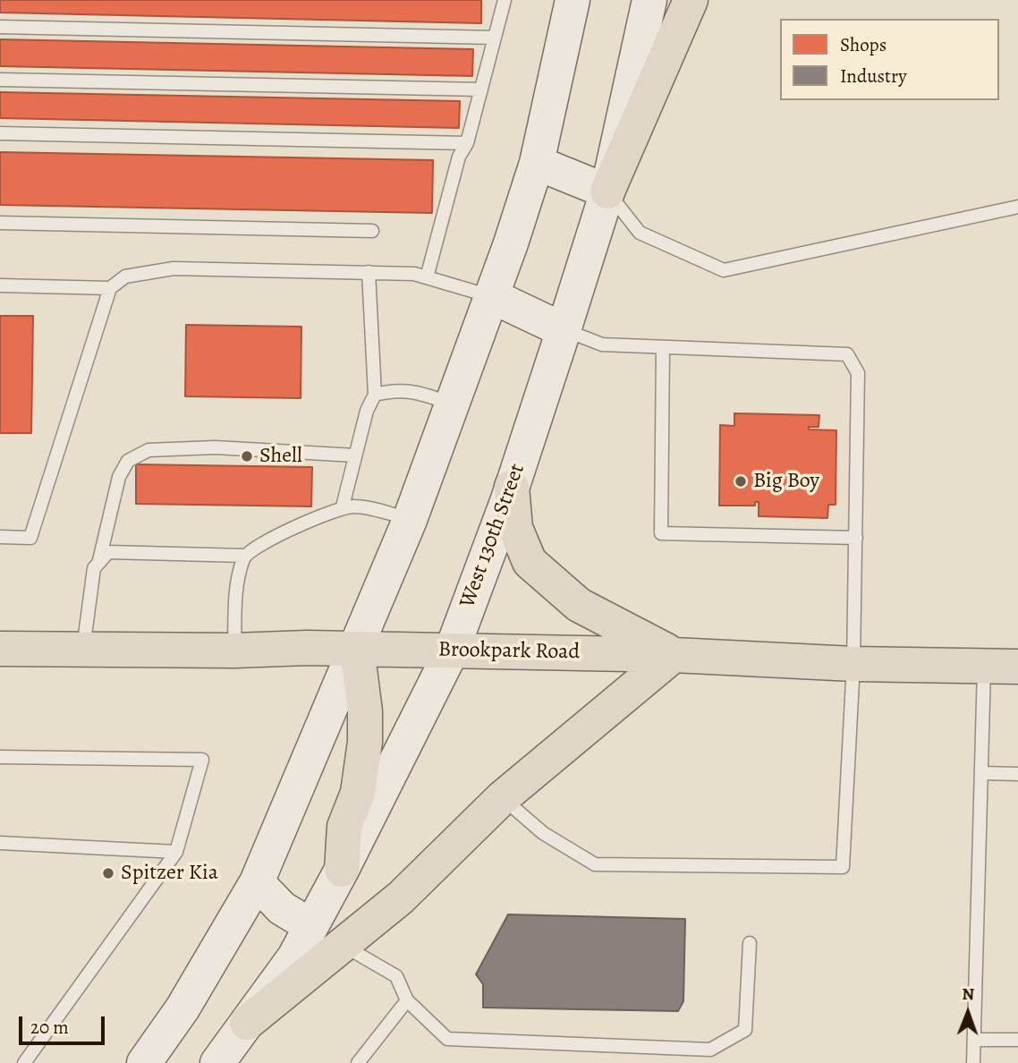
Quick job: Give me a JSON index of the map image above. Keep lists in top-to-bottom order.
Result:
{
  "streets": {
    "main road": ["West 130th Street", "Brookpark Road"]
  },
  "crossings": [
    ["West 130th Street", "Brookpark Road"]
  ],
  "places": ["Shell", "Big Boy", "Spitzer Kia"],
  "legend": ["Shops", "Industry"],
  "scale_bar": "20 m",
  "north": "top"
}
